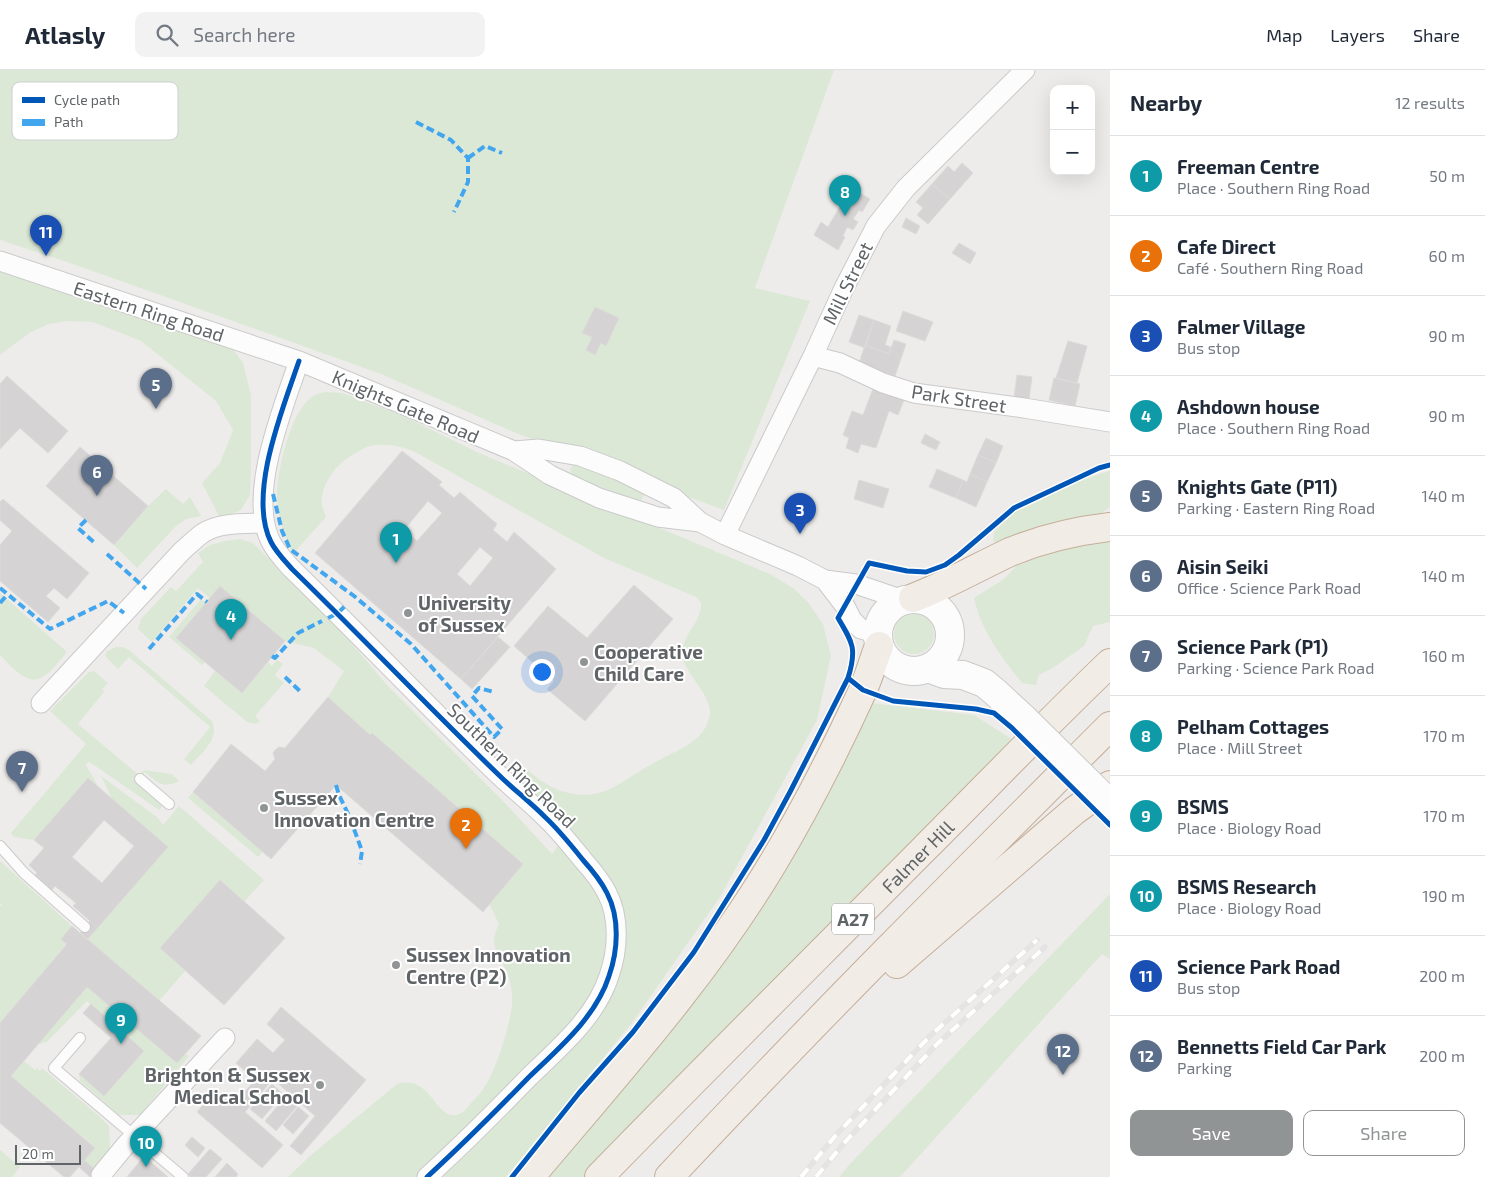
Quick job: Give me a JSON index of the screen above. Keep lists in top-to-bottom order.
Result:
{
  "streets": {
    "highway": ["Falmer Hill", "A27"],
    "street": [
      "Mill Street",
      "Eastern Ring Road",
      "Park Street",
      "Knights Gate Road",
      "Southern Ring Road"
    ]
  },
  "crossings": [
    ["Mill Street", "Park Street"],
    ["Mill Street", "Knights Gate Road"],
    ["Eastern Ring Road", "Knights Gate Road"],
    ["Eastern Ring Road", "Southern Ring Road"],
    ["Knights Gate Road", "Southern Ring Road"]
  ],
  "places": [
    "University of Sussex",
    "Cooperative Child Care",
    "Sussex Innovation Centre",
    "Sussex Innovation Centre (P2)",
    "Brighton & Sussex Medical School"
  ],
  "legend": ["Cycle path", "Path"],
  "scale_bar": "20 m",
  "page": {
    "header": "Atlasly",
    "search": "Search here",
    "nav": ["Map", "Layers", "Share"],
    "heading": ["Nearby", "12 results"],
    "map_buttons": ["+", "−"],
    "list": [
      {
        "mark": "1",
        "name": "Freeman Centre",
        "note": "Place · Southern Ring Road",
        "value": "50 m"
      },
      {
        "mark": "2",
        "name": "Cafe Direct",
        "note": "Café · Southern Ring Road",
        "value": "60 m"
      },
      {
        "mark": "3",
        "name": "Falmer Village",
        "note": "Bus stop",
        "value": "90 m"
      },
      {
        "mark": "4",
        "name": "Ashdown house",
        "note": "Place · Southern Ring Road",
        "value": "90 m"
      },
      {
        "mark": "5",
        "name": "Knights Gate (P11)",
        "note": "Parking · Eastern Ring Road",
        "value": "140 m"
      },
      {
        "mark": "6",
        "name": "Aisin Seiki",
        "note": "Office · Science Park Road",
        "value": "140 m"
      },
      {
        "mark": "7",
        "name": "Science Park (P1)",
        "note": "Parking · Science Park Road",
        "value": "160 m"
      },
      {
        "mark": "8",
        "name": "Pelham Cottages",
        "note": "Place · Mill Street",
        "value": "170 m"
      },
      {
        "mark": "9",
        "name": "BSMS",
        "note": "Place · Biology Road",
        "value": "170 m"
      },
      {
        "mark": "10",
        "name": "BSMS Research",
        "note": "Place · Biology Road",
        "value": "190 m"
      },
      {
        "mark": "11",
        "name": "Science Park Road",
        "note": "Bus stop",
        "value": "200 m"
      },
      {
        "mark": "12",
        "name": "Bennetts Field Car Park",
        "note": "Parking",
        "value": "200 m"
      }
    ],
    "pins": [
      "8",
      "11",
      "5",
      "6",
      "3",
      "1",
      "4",
      "7",
      "2",
      "9",
      "12",
      "10"
    ],
    "buttons": ["Save", "Share"],
    "scale": "20 m"
  }
}
